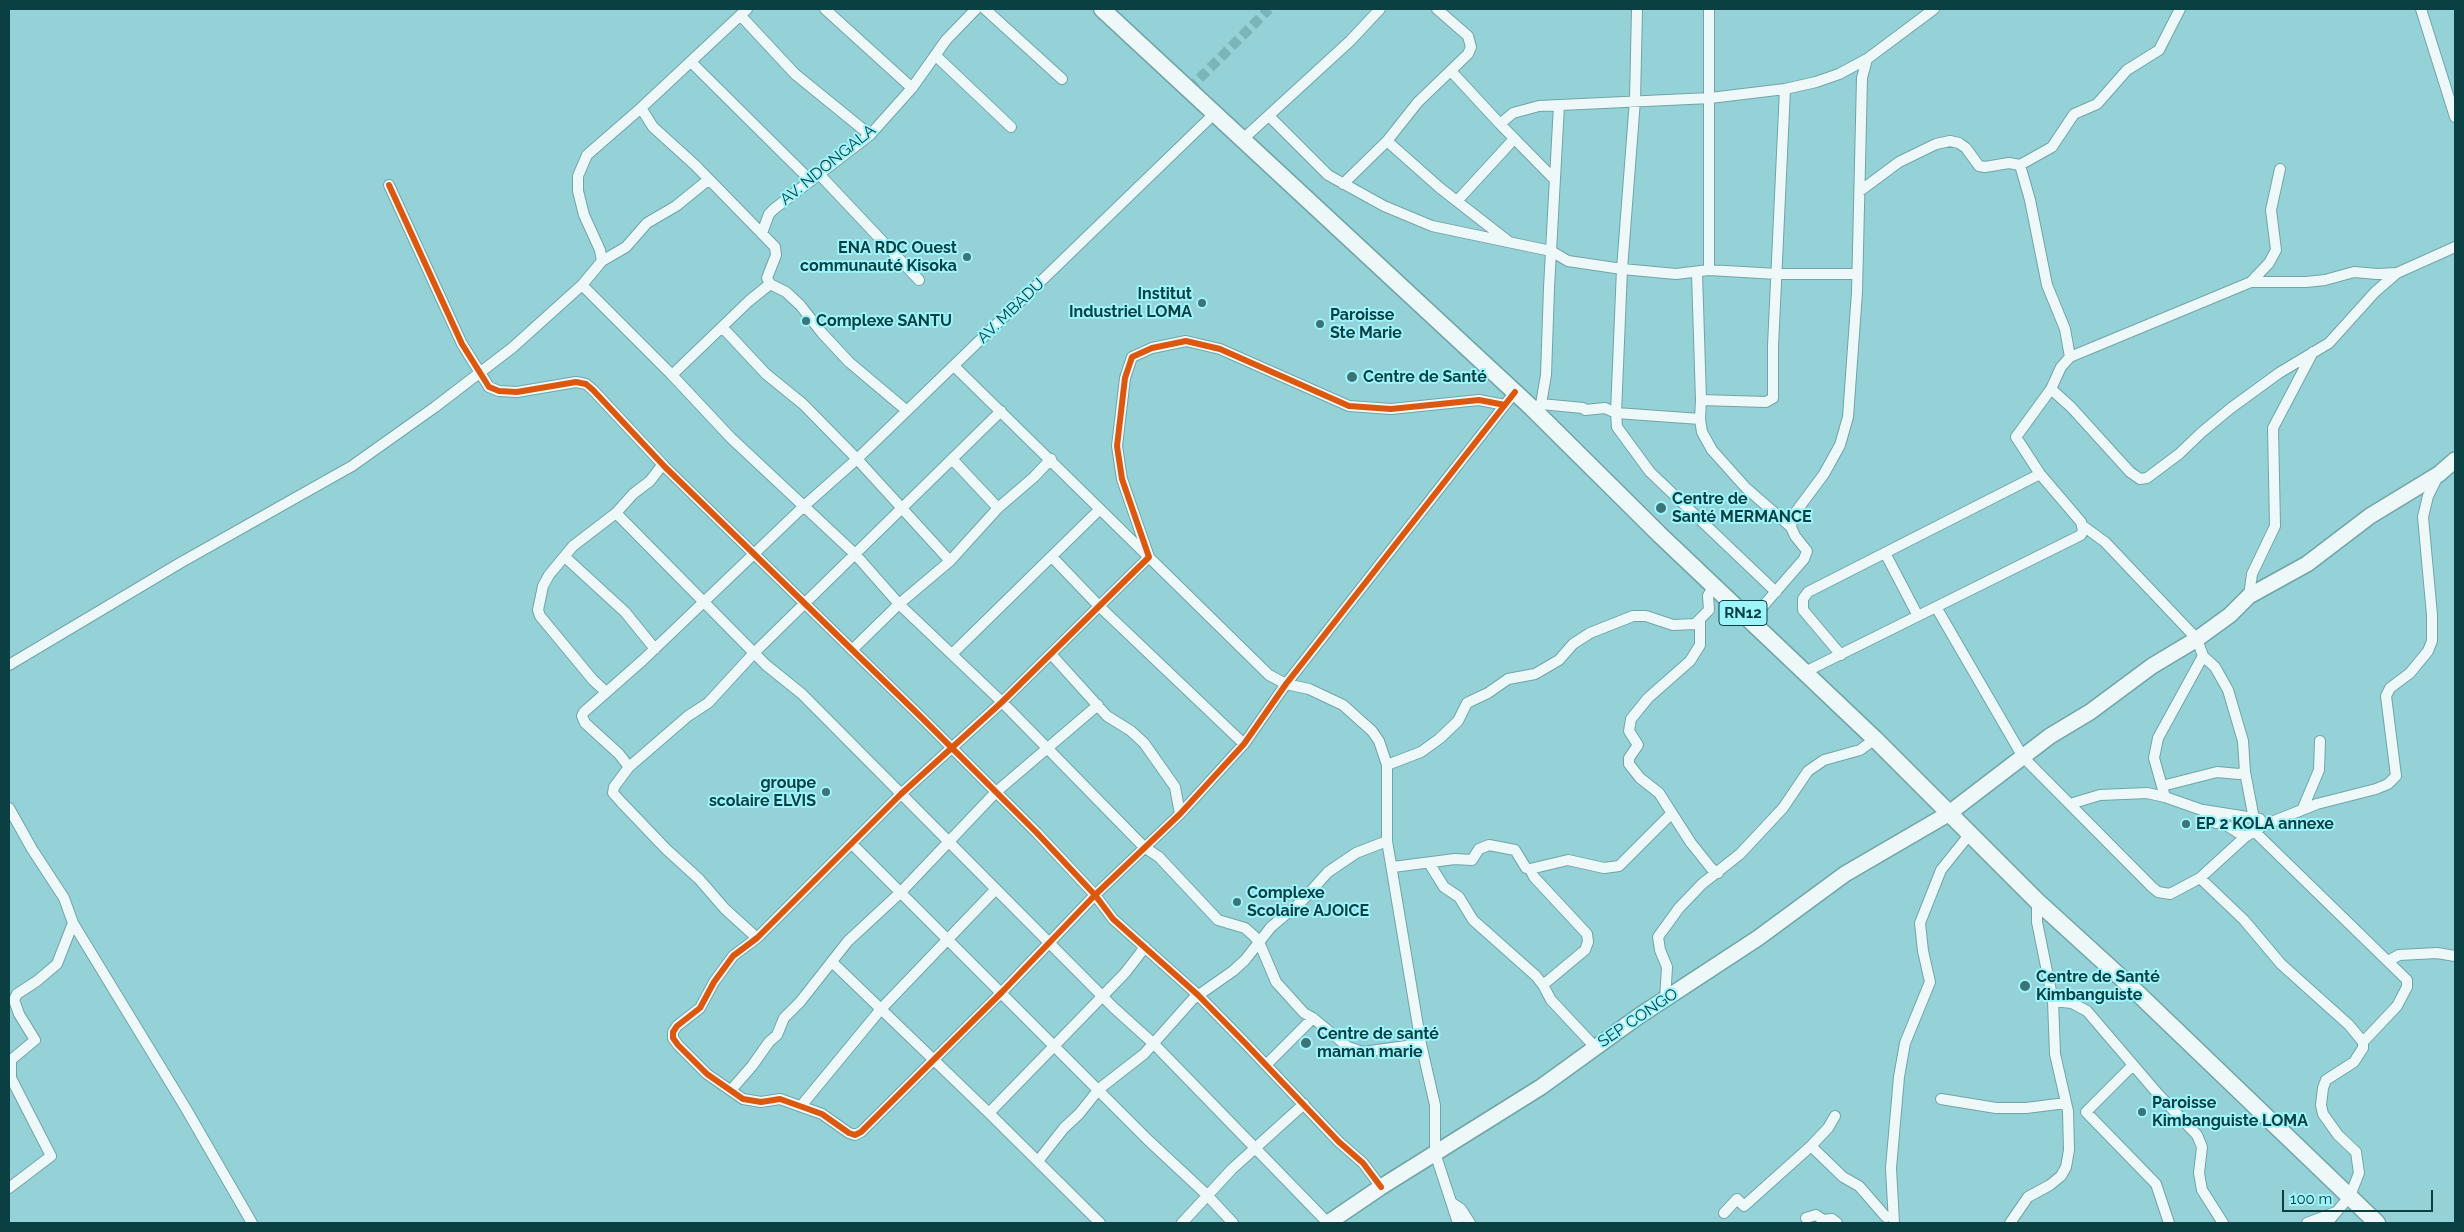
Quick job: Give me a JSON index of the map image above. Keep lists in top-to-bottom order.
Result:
{
  "streets": {
    "main road": ["RN12"],
    "street": ["AV. NDONGALA", "AV. MBADU", "SEP CONGO"]
  },
  "crossings": [
    ["AV. MBADU", "RN12"],
    ["RN12", "SEP CONGO"]
  ],
  "places": [
    "ENA RDC Ouest communauté Kisoka",
    "Institut Industriel LOMA",
    "Complexe SANTU",
    "Paroisse Ste Marie",
    "Centre de Santé",
    "Centre de Santé MERMANCE",
    "groupe scolaire ELVIS",
    "EP 2 KOLA annexe",
    "Complexe Scolaire AJOICE",
    "Centre de Santé Kimbanguiste",
    "Centre de santé maman marie",
    "Paroisse Kimbanguiste LOMA"
  ],
  "scale_bar": "100 m"
}
